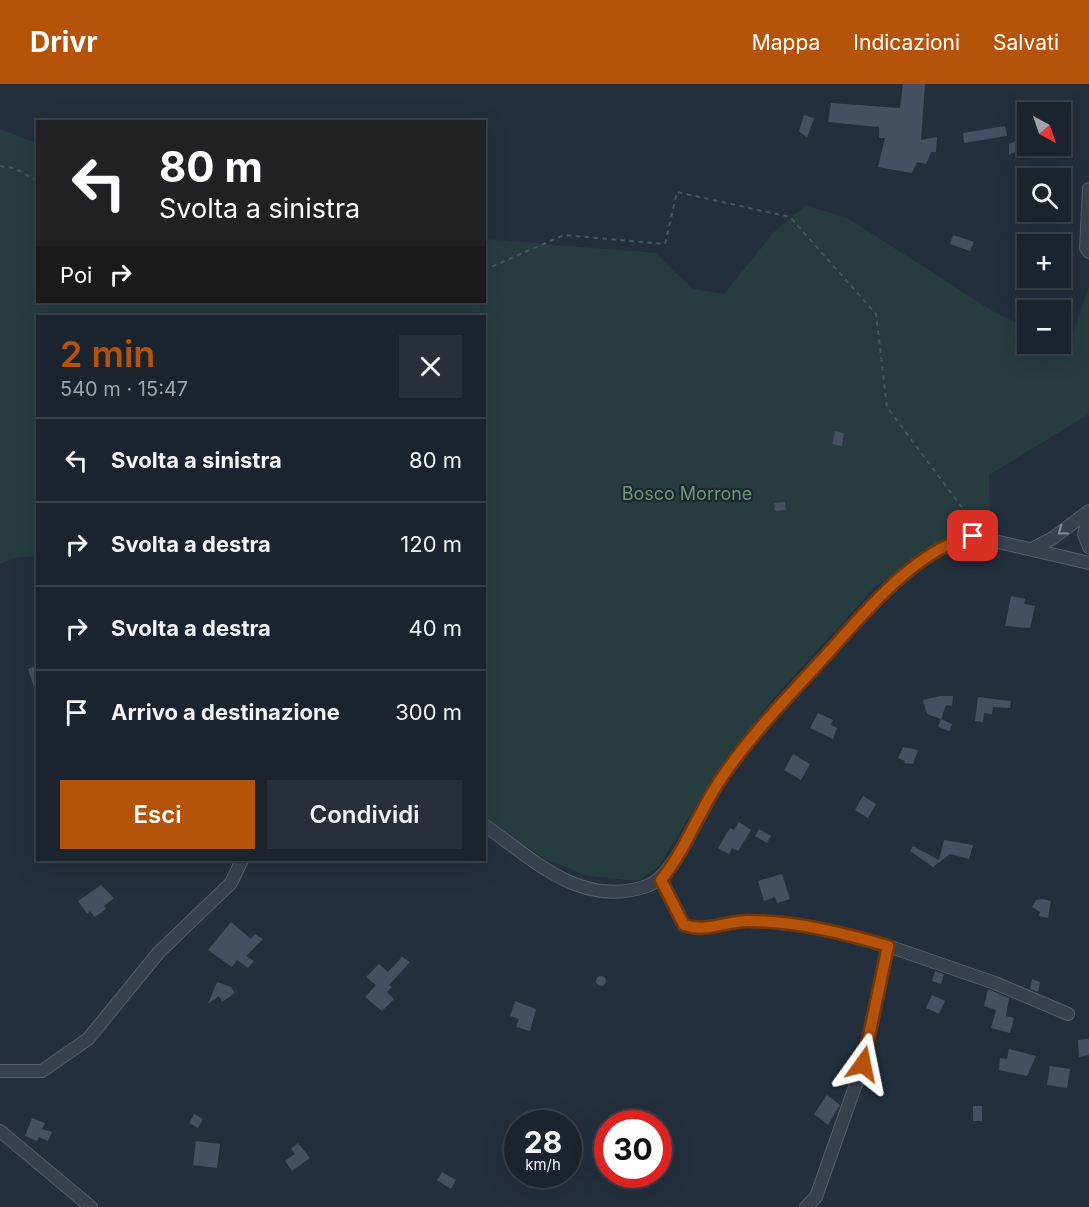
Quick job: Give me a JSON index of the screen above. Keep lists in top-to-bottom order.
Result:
{
  "parks": ["Bosco Morrone"],
  "north": "bottom right",
  "page": {
    "header": "Drivr",
    "nav": ["Mappa", "Indicazioni", "Salvati"],
    "map_buttons": ["+", "−"],
    "turn": ["80 m", "Svolta a sinistra"],
    "then": "Poi",
    "heading": ["2 min", "540 m · 15:47"],
    "list": [
      {
        "name": "Svolta a sinistra",
        "value": "80 m"
      },
      {
        "name": "Svolta a destra",
        "value": "120 m"
      },
      {
        "name": "Svolta a destra",
        "value": "40 m"
      },
      {
        "name": "Arrivo a destinazione",
        "value": "300 m"
      }
    ],
    "buttons": ["Esci", "Condividi"],
    "speed": "28 km/h",
    "limit": "30"
  }
}
